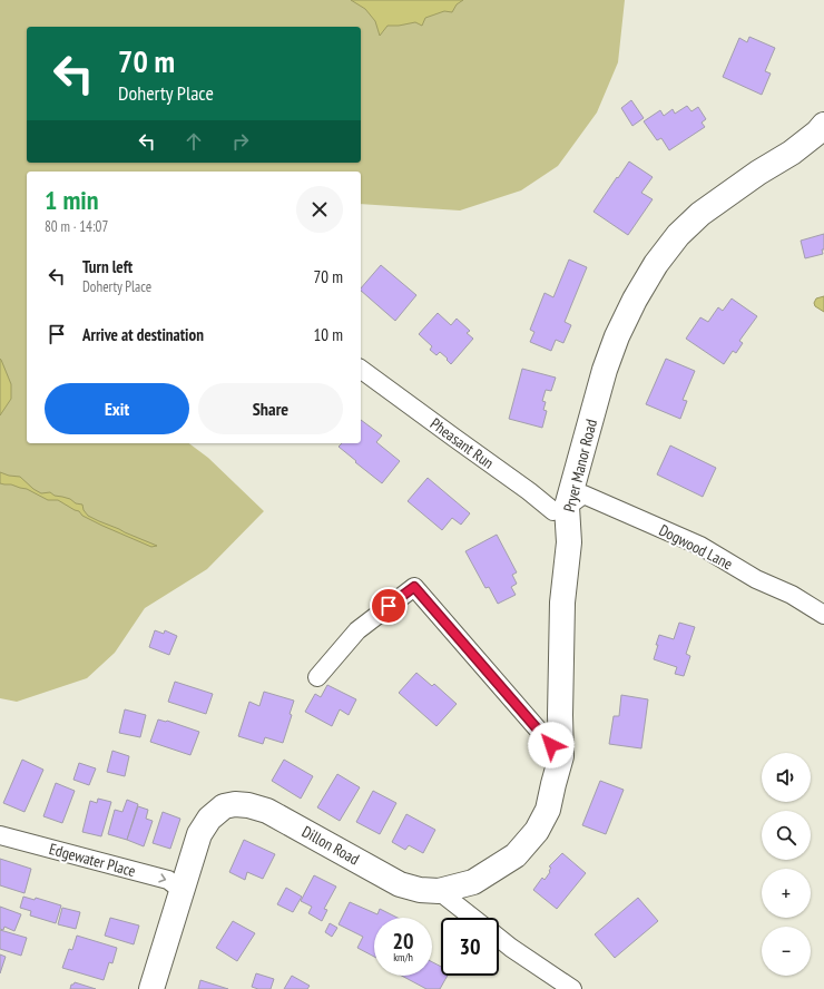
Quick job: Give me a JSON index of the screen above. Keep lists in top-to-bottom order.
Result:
{
  "streets": {
    "street": [
      "Pheasant Run",
      "Pryer Manor Road",
      "Dogwood Lane",
      "Dillon Road",
      "Edgewater Place"
    ]
  },
  "crossings": [
    ["Pheasant Run", "Pryer Manor Road"],
    ["Pheasant Run", "Dogwood Lane"],
    ["Pryer Manor Road", "Dogwood Lane"],
    ["Pryer Manor Road", "Dillon Road"],
    ["Dillon Road", "Edgewater Place"]
  ],
  "one_way": ["Edgewater Place"],
  "page": {
    "turn": ["70 m", "Doherty Place"],
    "heading": ["1 min", "80 m · 14:07"],
    "list": [
      {
        "name": "Turn left",
        "note": "Doherty Place",
        "value": "70 m"
      },
      {
        "name": "Arrive at destination",
        "value": "10 m"
      }
    ],
    "buttons": ["Exit", "Share"],
    "map_buttons": ["+", "−"],
    "speed": "20 km/h",
    "limit": "30"
  }
}
